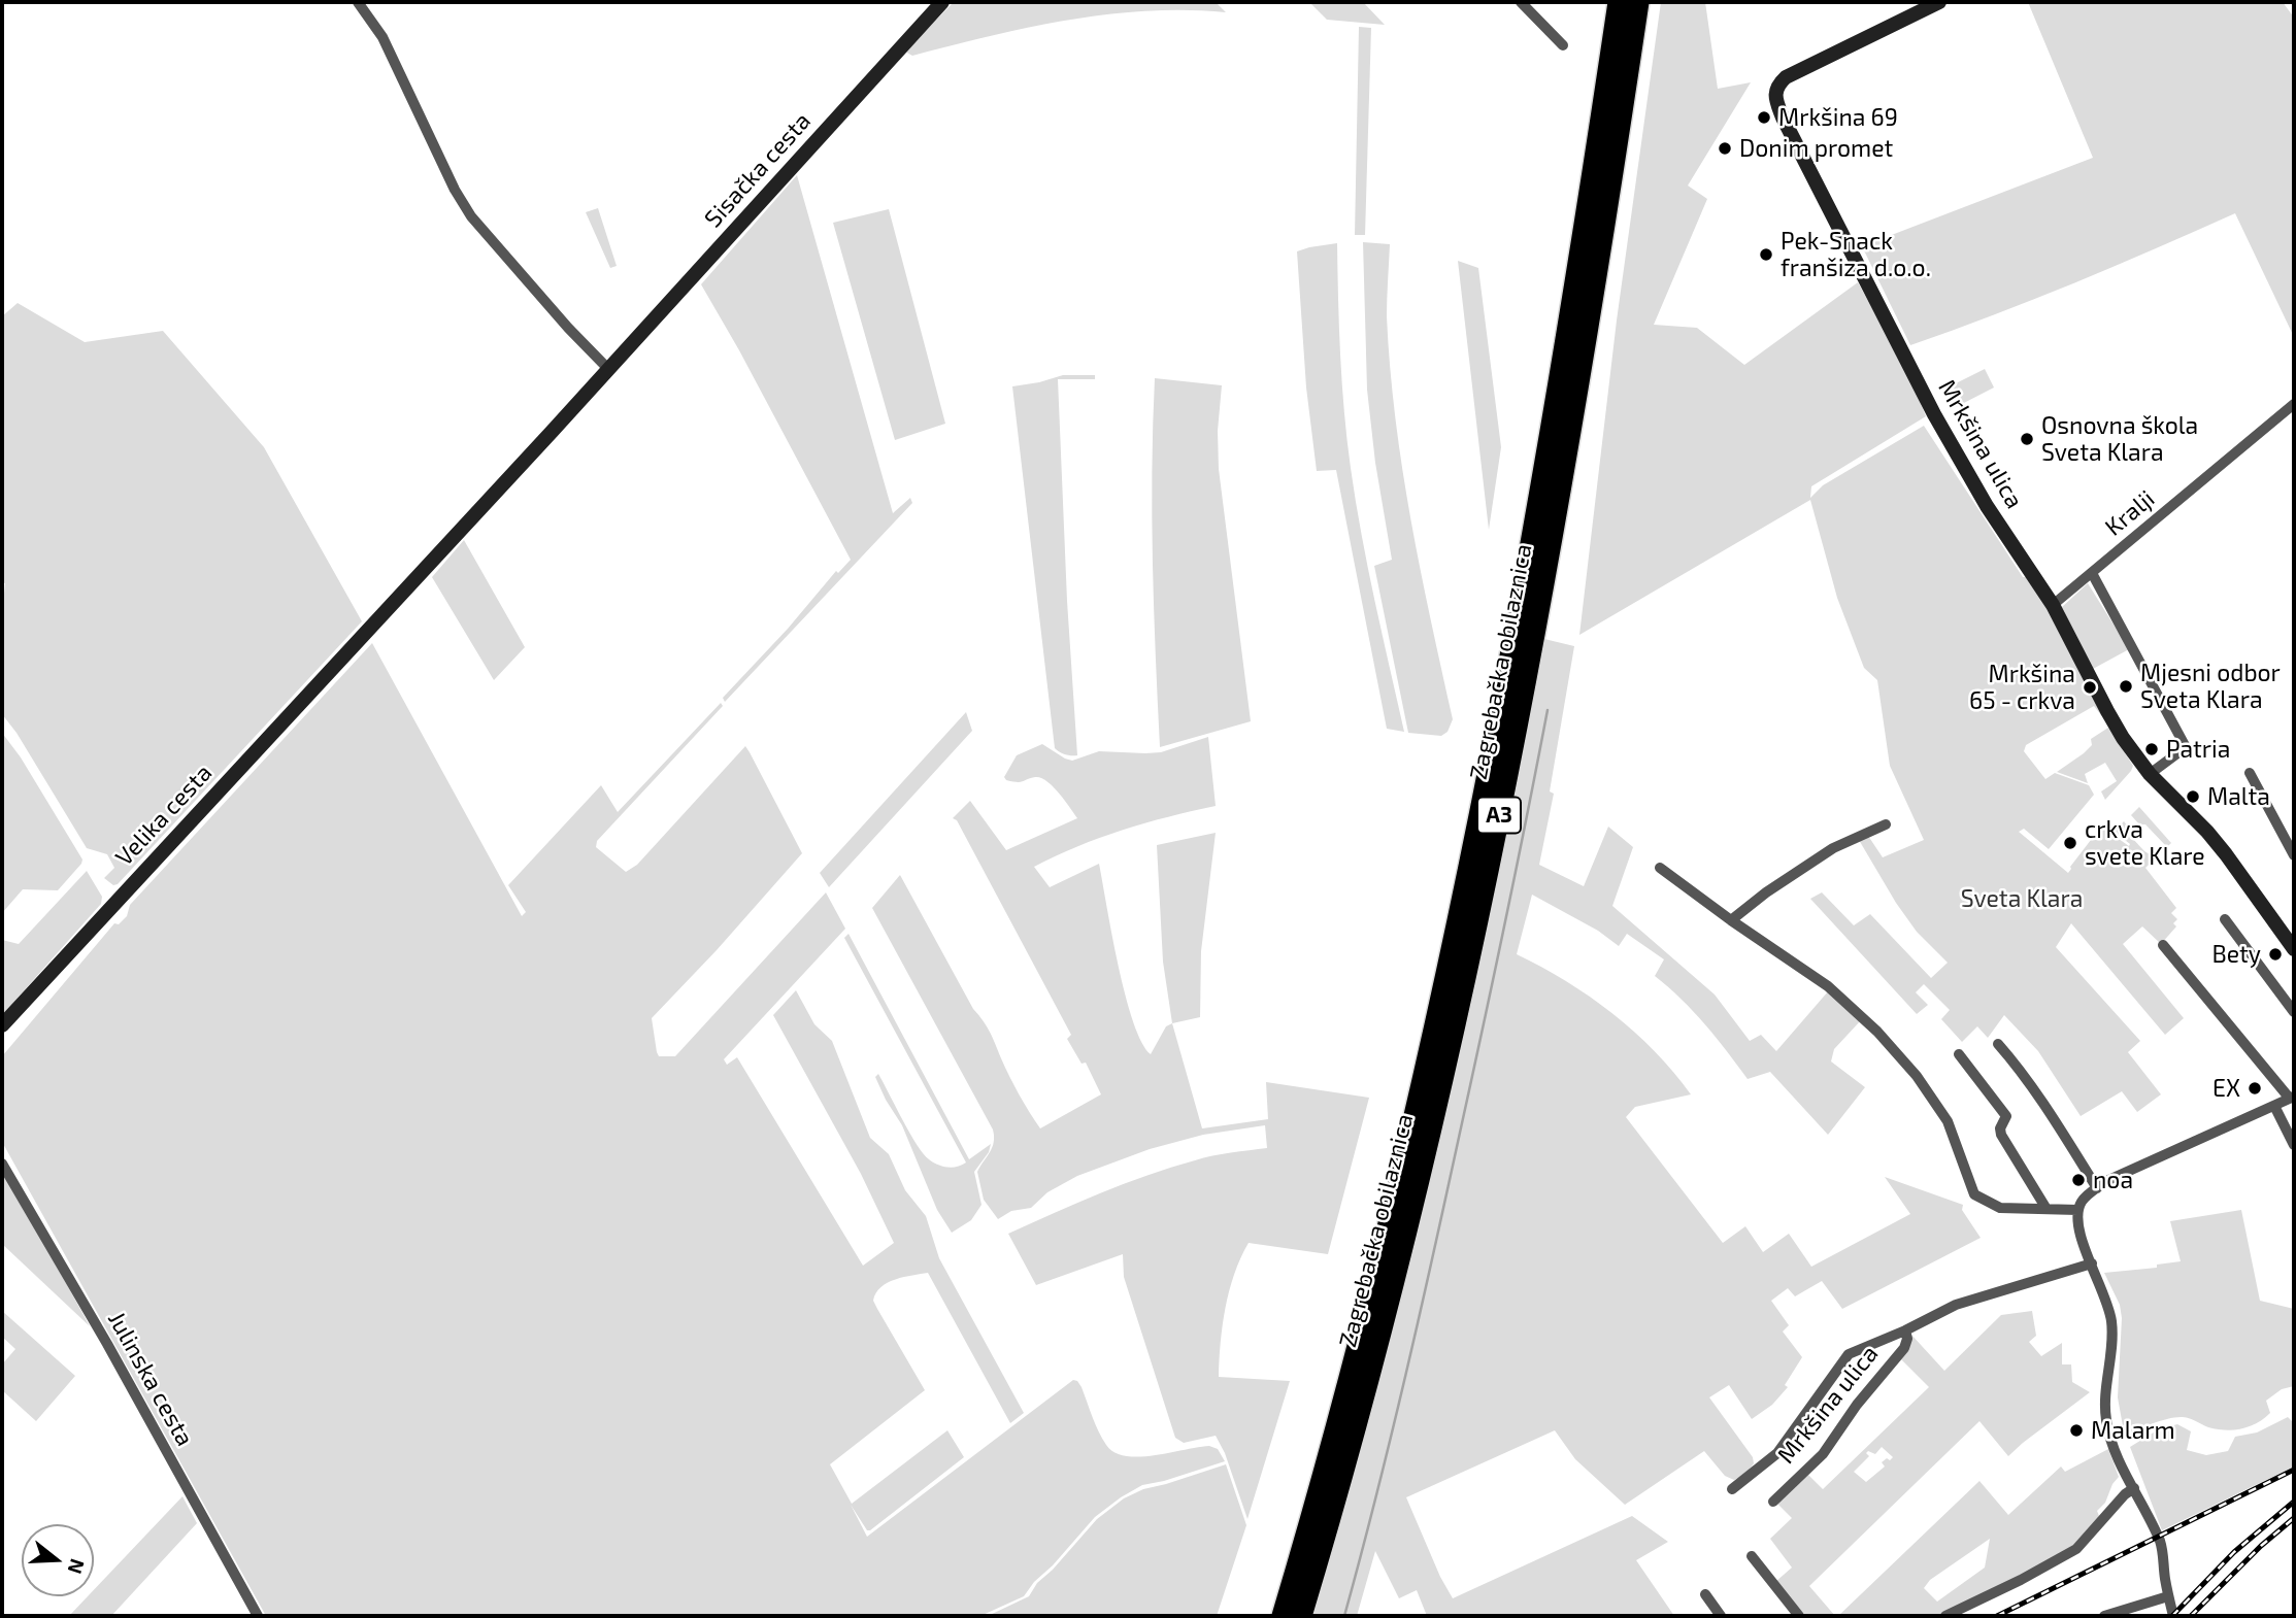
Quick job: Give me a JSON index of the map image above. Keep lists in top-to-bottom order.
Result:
{
  "streets": {
    "highway": ["Zagrebačka obilaznica", "A3"],
    "main road": ["Sisačka cesta", "Mrkšina ulica", "Velika cesta"],
    "street": ["Kralji", "Julinska cesta"]
  },
  "crossings": [
    ["Sisačka cesta", "Velika cesta"],
    ["Mrkšina ulica", "Kralji"]
  ],
  "parks": ["Sveta Klara"],
  "places": [
    "Mrkšina 69",
    "Donim promet",
    "Pek-Snack franšiza d.o.o.",
    "Osnovna škola Sveta Klara",
    "Mjesni odbor Sveta Klara",
    "Mrkšina 65 - crkva",
    "Patria",
    "Malta",
    "crkva svete Klare",
    "Bety",
    "EX",
    "noa",
    "Malarm"
  ],
  "north": "right"
}
